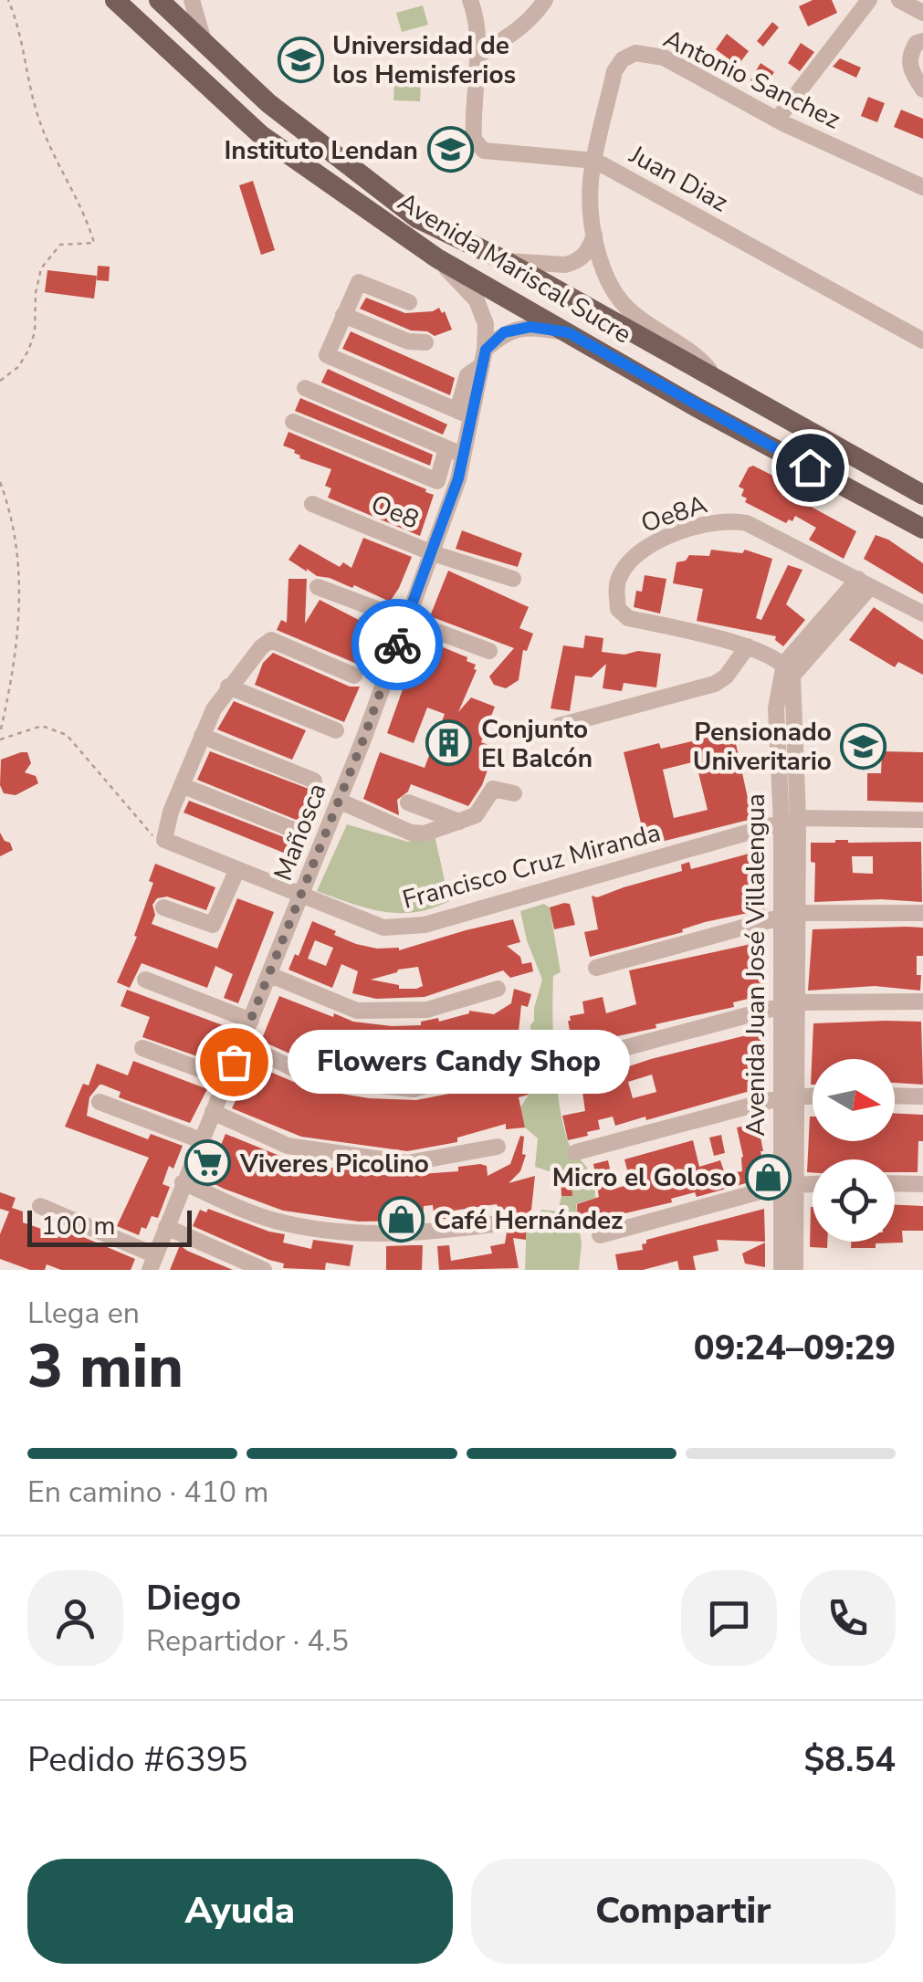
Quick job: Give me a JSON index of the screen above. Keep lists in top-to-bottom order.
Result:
{
  "streets": {
    "main road": ["Avenida Mariscal Sucre"],
    "street": [
      "Antonio Sanchez",
      "Juan Diaz",
      "Oe8",
      "Oe8A",
      "Mañosca",
      "Francisco Cruz Miranda",
      "Avenida Juan José Villalengua"
    ]
  },
  "crossings": [
    ["Antonio Sanchez", "Juan Diaz"],
    ["Antonio Sanchez", "Avenida Mariscal Sucre"],
    ["Avenida Mariscal Sucre", "Mañosca"],
    ["Oe8", "Mañosca"],
    ["Mañosca", "Francisco Cruz Miranda"],
    ["Francisco Cruz Miranda", "Avenida Juan José Villalengua"]
  ],
  "places": {
    "school or university": ["Universidad de los Hemisferios", "Instituto Lendan", "Pensionado Univeritario"],
    "building": ["Conjunto El Balcón"],
    "other": ["Flowers Candy Shop"],
    "supermarket": ["Viveres Picolino"],
    "shop": ["Micro el Goloso", "Café Hernández"]
  },
  "scale_bar": "100 m",
  "north": "right",
  "page": {
    "bubble": "Flowers Candy Shop",
    "scale": "100 m",
    "heading": ["3 min", "Llega en", "09:24–09:29"],
    "panel": [
      "Diego",
      "Repartidor · 4.5",
      "Pedido #6395",
      "$8.54"
    ],
    "bar": "En camino · 410 m",
    "buttons": ["Ayuda", "Compartir"]
  }
}
